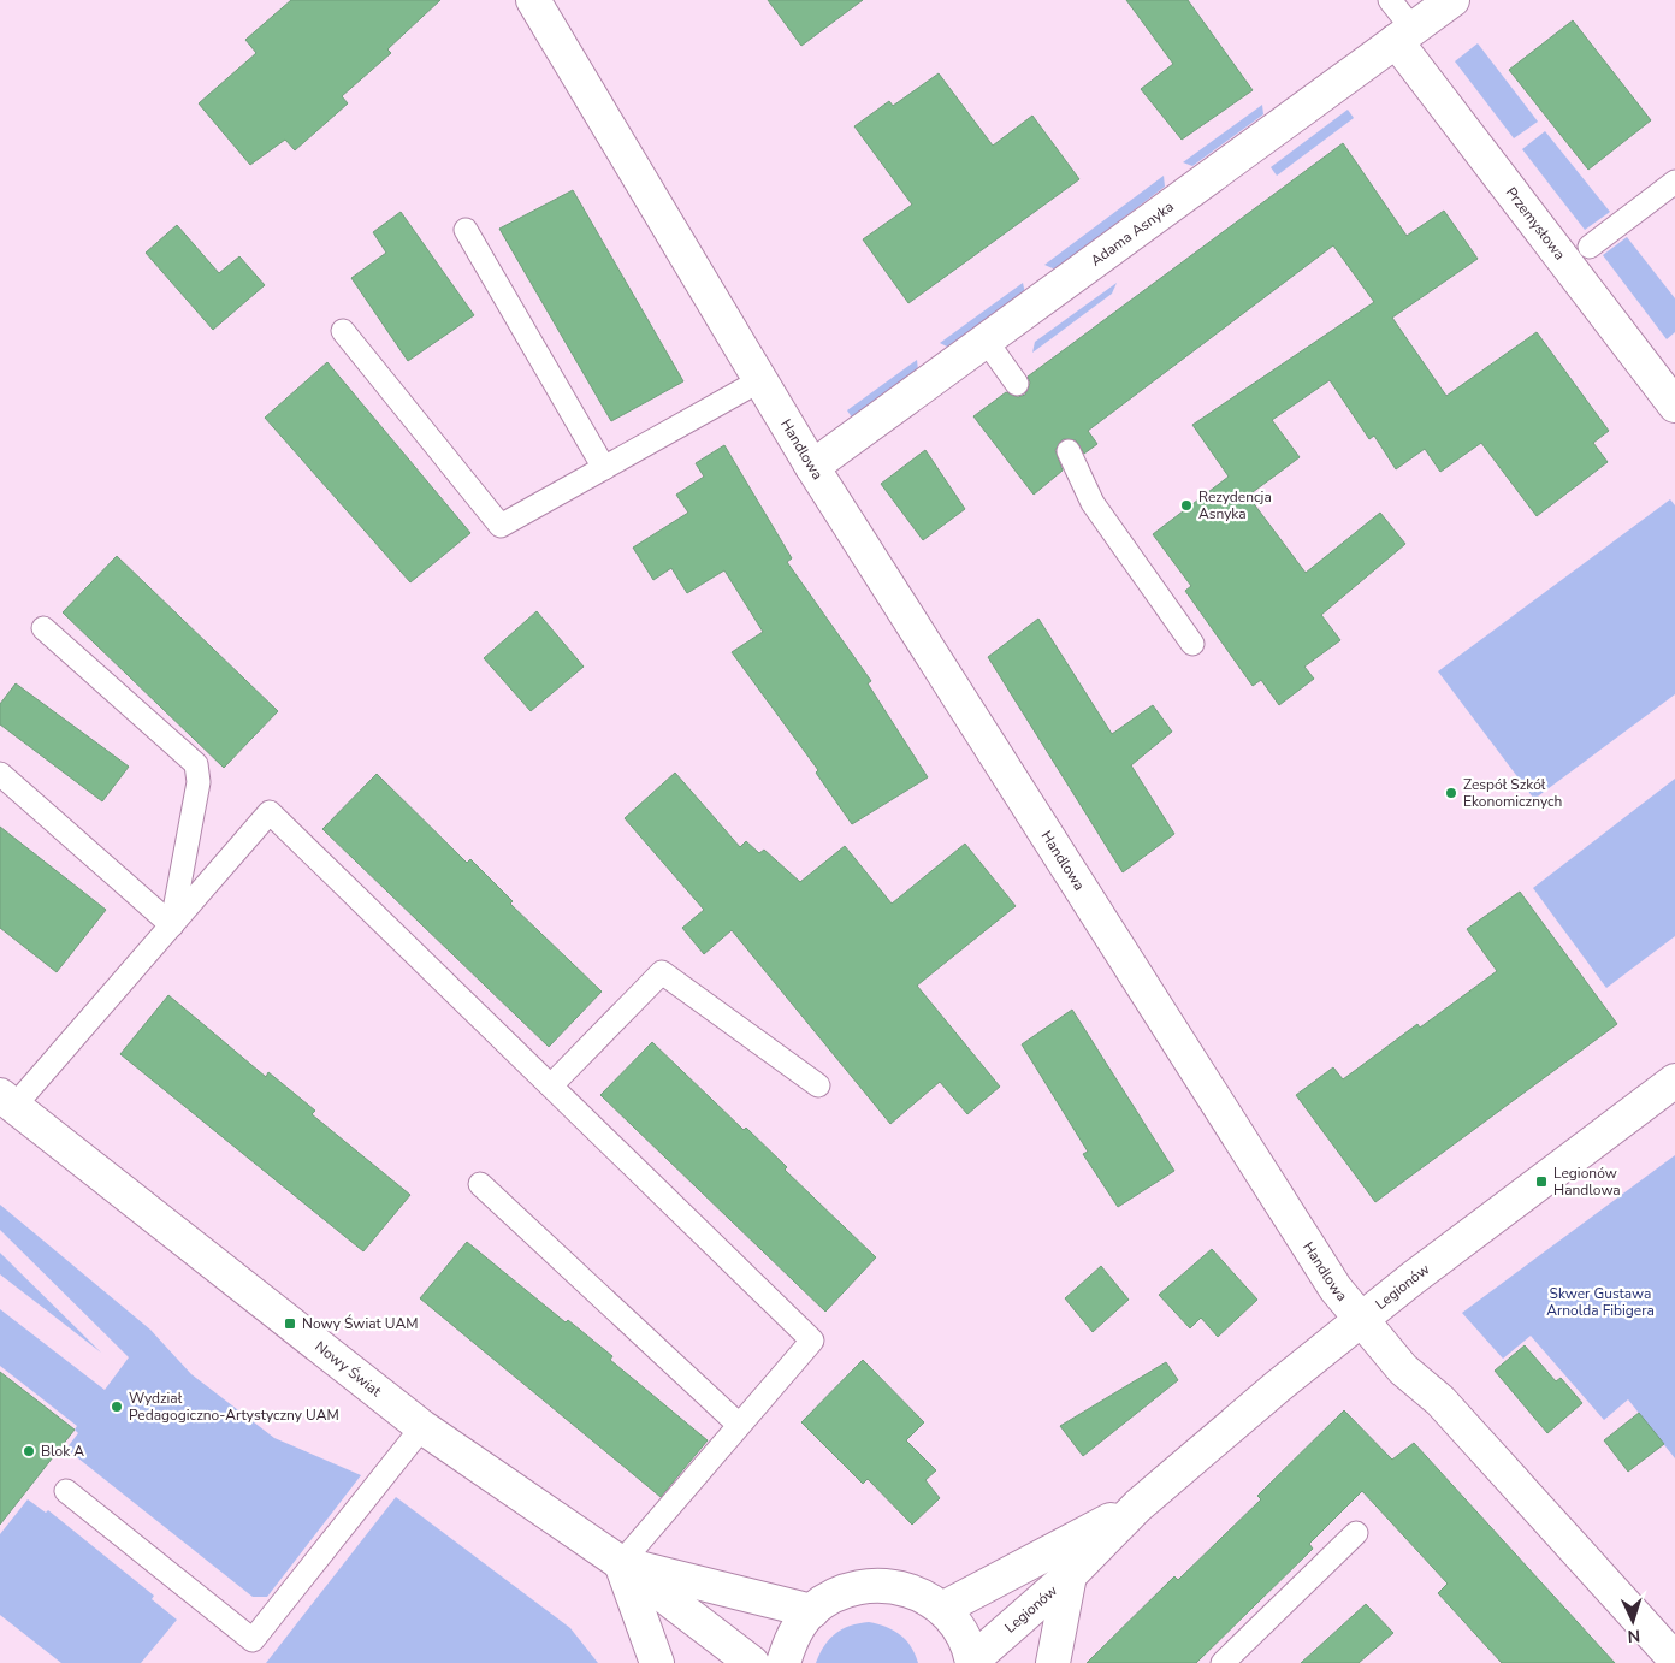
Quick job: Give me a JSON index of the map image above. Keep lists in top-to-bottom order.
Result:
{
  "streets": {
    "street": [
      "Przemysłowa",
      "Adama Asnyka",
      "Handlowa",
      "Legionów",
      "Nowy Świat"
    ]
  },
  "crossings": [
    ["Przemysłowa", "Adama Asnyka"],
    ["Adama Asnyka", "Handlowa"],
    ["Handlowa", "Legionów"]
  ],
  "parks": ["Skwer Gustawa Arnolda Fibigera"],
  "places": {
    "other": [
      "Rezydencja Asnyka",
      "Zespół Szkół Ekonomicznych",
      "Wydział Pedagogiczno-Artystyczny UAM",
      "Blok A"
    ],
    "transit": ["Legionów Handlowa", "Nowy Świat UAM"]
  },
  "north": "bottom"
}
